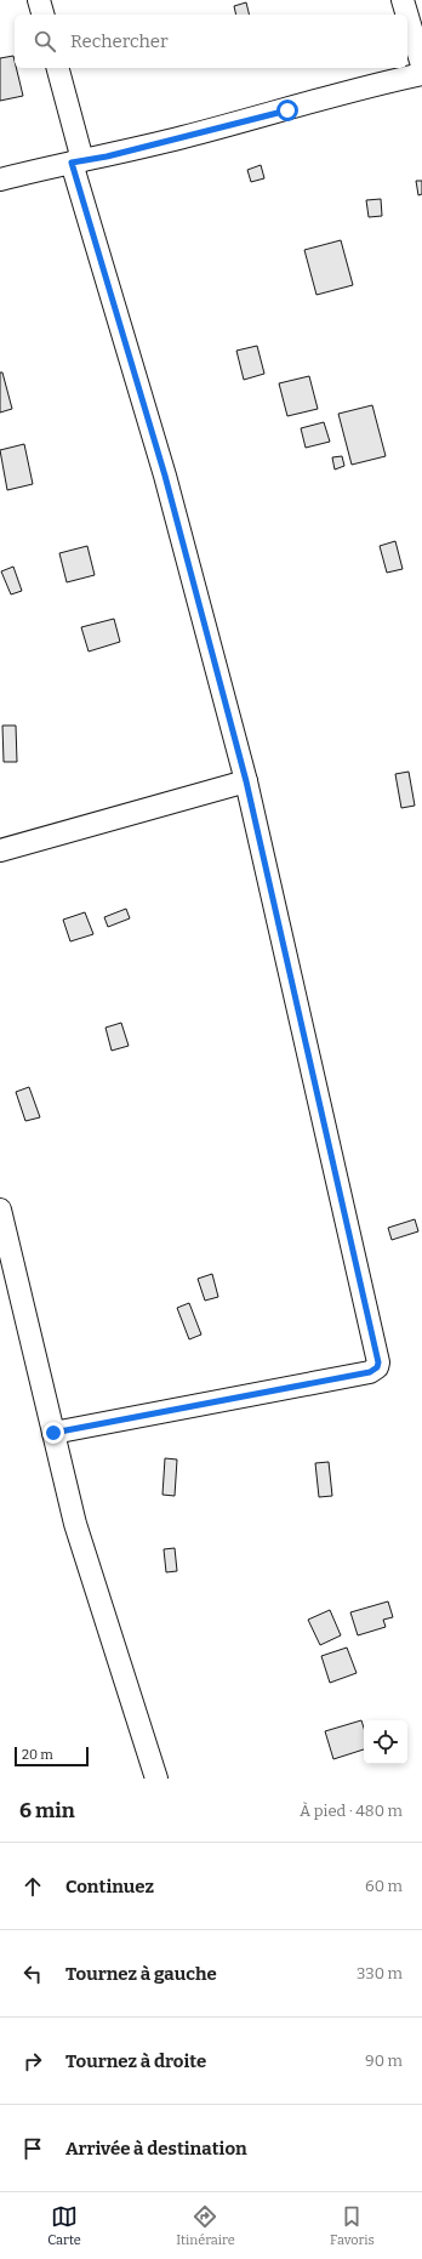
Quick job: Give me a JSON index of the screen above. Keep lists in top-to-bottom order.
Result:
{
  "scale_bar": "20 m",
  "page": {
    "search": "Rechercher",
    "scale": "20 m",
    "heading": ["6 min", "À pied · 480 m"],
    "list": [
      ["Continuez", "60 m"],
      ["Tournez à gauche", "330 m"],
      ["Tournez à droite", "90 m"],
      "Arrivée à destination"
    ],
    "nav": ["Carte", "Itinéraire", "Favoris"]
  }
}
